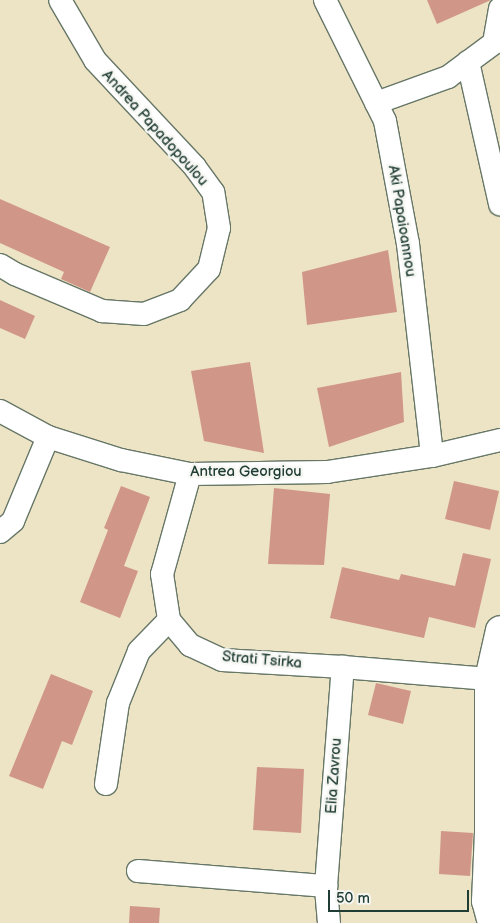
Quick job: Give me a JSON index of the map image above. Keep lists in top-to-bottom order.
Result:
{
  "streets": {
    "street": [
      "Andrea Papadopoulou",
      "Aki Papaioannou",
      "Antrea Georgiou",
      "Strati Tsirka",
      "Elia Zavrou"
    ]
  },
  "crossings": [
    ["Aki Papaioannou", "Antrea Georgiou"],
    ["Strati Tsirka", "Elia Zavrou"]
  ],
  "scale_bar": "50 m"
}
